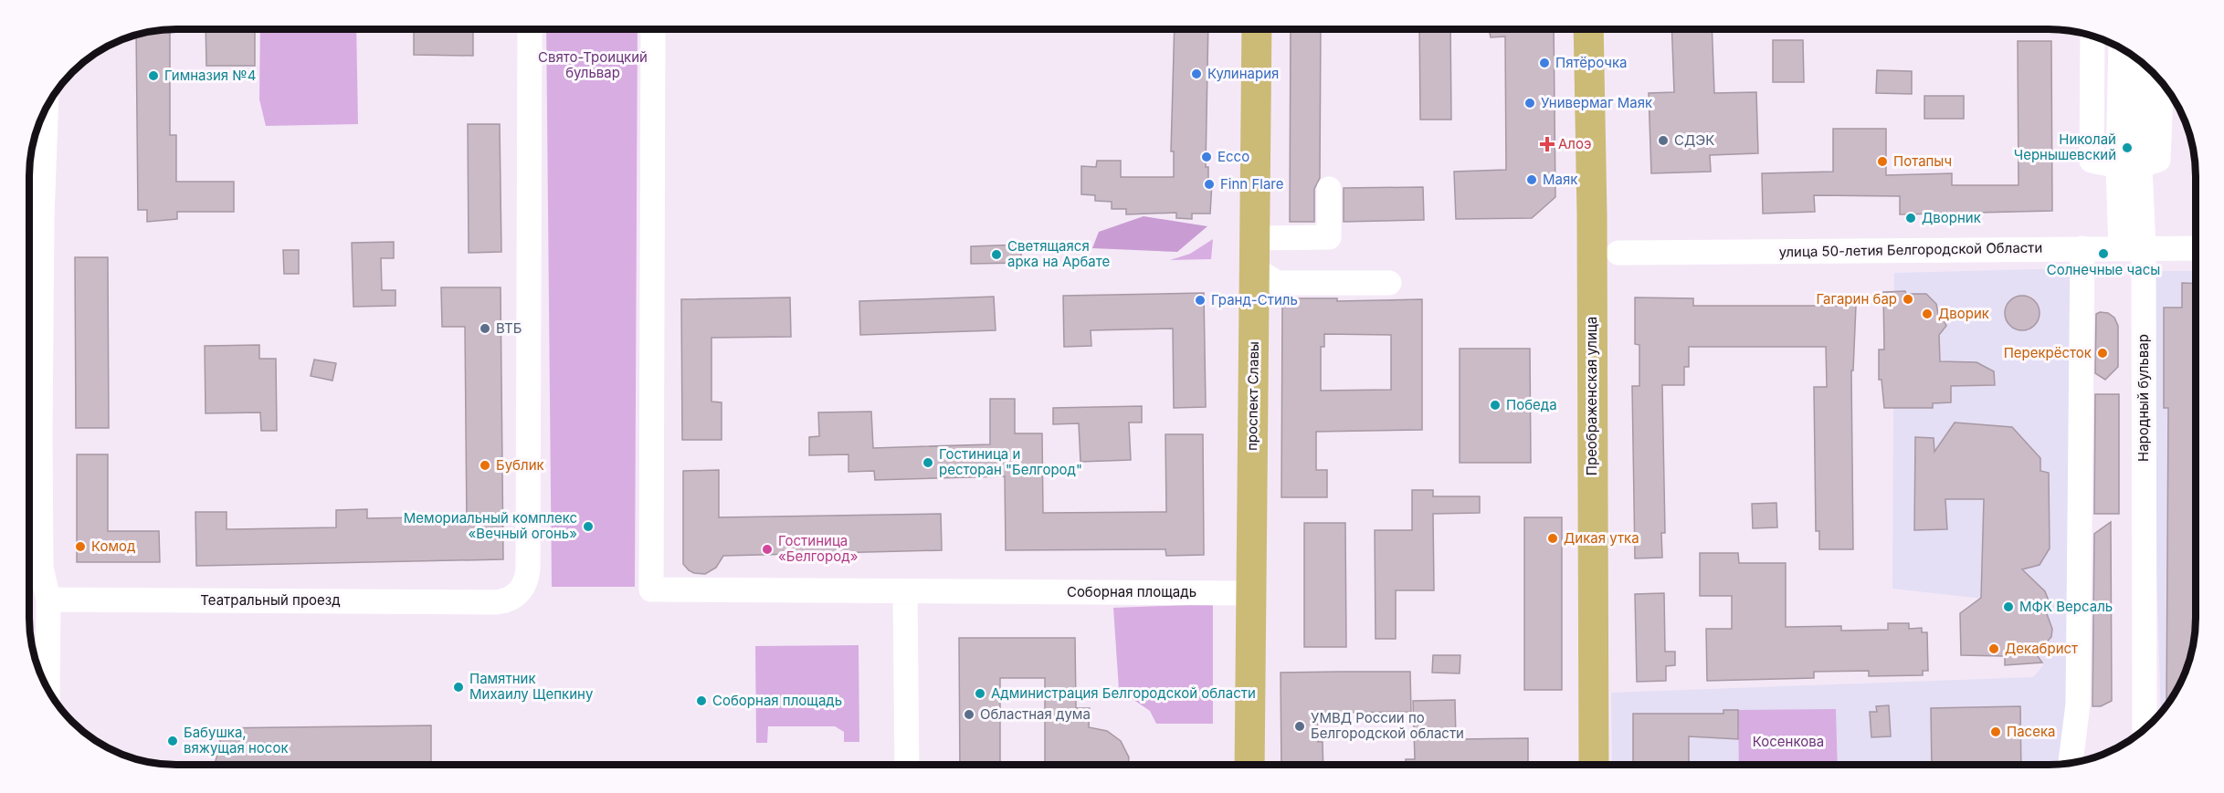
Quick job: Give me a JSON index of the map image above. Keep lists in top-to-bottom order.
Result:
{
  "streets": {
    "main road": ["проспект Славы", "Преображенская улица"],
    "street": [
      "улица 50-летия Белгородской Области",
      "Народный бульвар",
      "Соборная площадь",
      "Театральный проезд"
    ]
  },
  "crossings": [
    ["улица 50-летия Белгородской Области", "Народный бульвар"],
    ["проспект Славы", "Соборная площадь"]
  ],
  "parks": ["Свято-Троицкий бульвар", "Косенкова"],
  "places": {
    "other": [
      "Пятёрочка",
      "Кулинария",
      "Гимназия №4",
      "Универмаг Маяк",
      "СДЭК",
      "Николай Чернышевский",
      "Ecco",
      "Потапыч",
      "Маяк",
      "Finn Flare",
      "Дворник",
      "Солнечные часы",
      "Светящаяся арка на Арбате",
      "Гагарин бар",
      "Гранд-Стиль",
      "Дворик",
      "ВТБ",
      "Перекрёсток",
      "Победа",
      "Гостиница и ресторан \"Белгород\"",
      "Бублик",
      "Мемориальный комплекс «Вечный огонь»",
      "Дикая утка",
      "Комод",
      "Гостиница «Белгород»",
      "МФК Версаль",
      "Декабрист",
      "Памятник Михаилу Щепкину",
      "Администрация Белгородской области",
      "Соборная площадь",
      "Областная дума",
      "УМВД России по Белгородской области",
      "Пасека",
      "Бабушка, вяжущая носок"
    ],
    "health": ["Алоэ"]
  }
}
